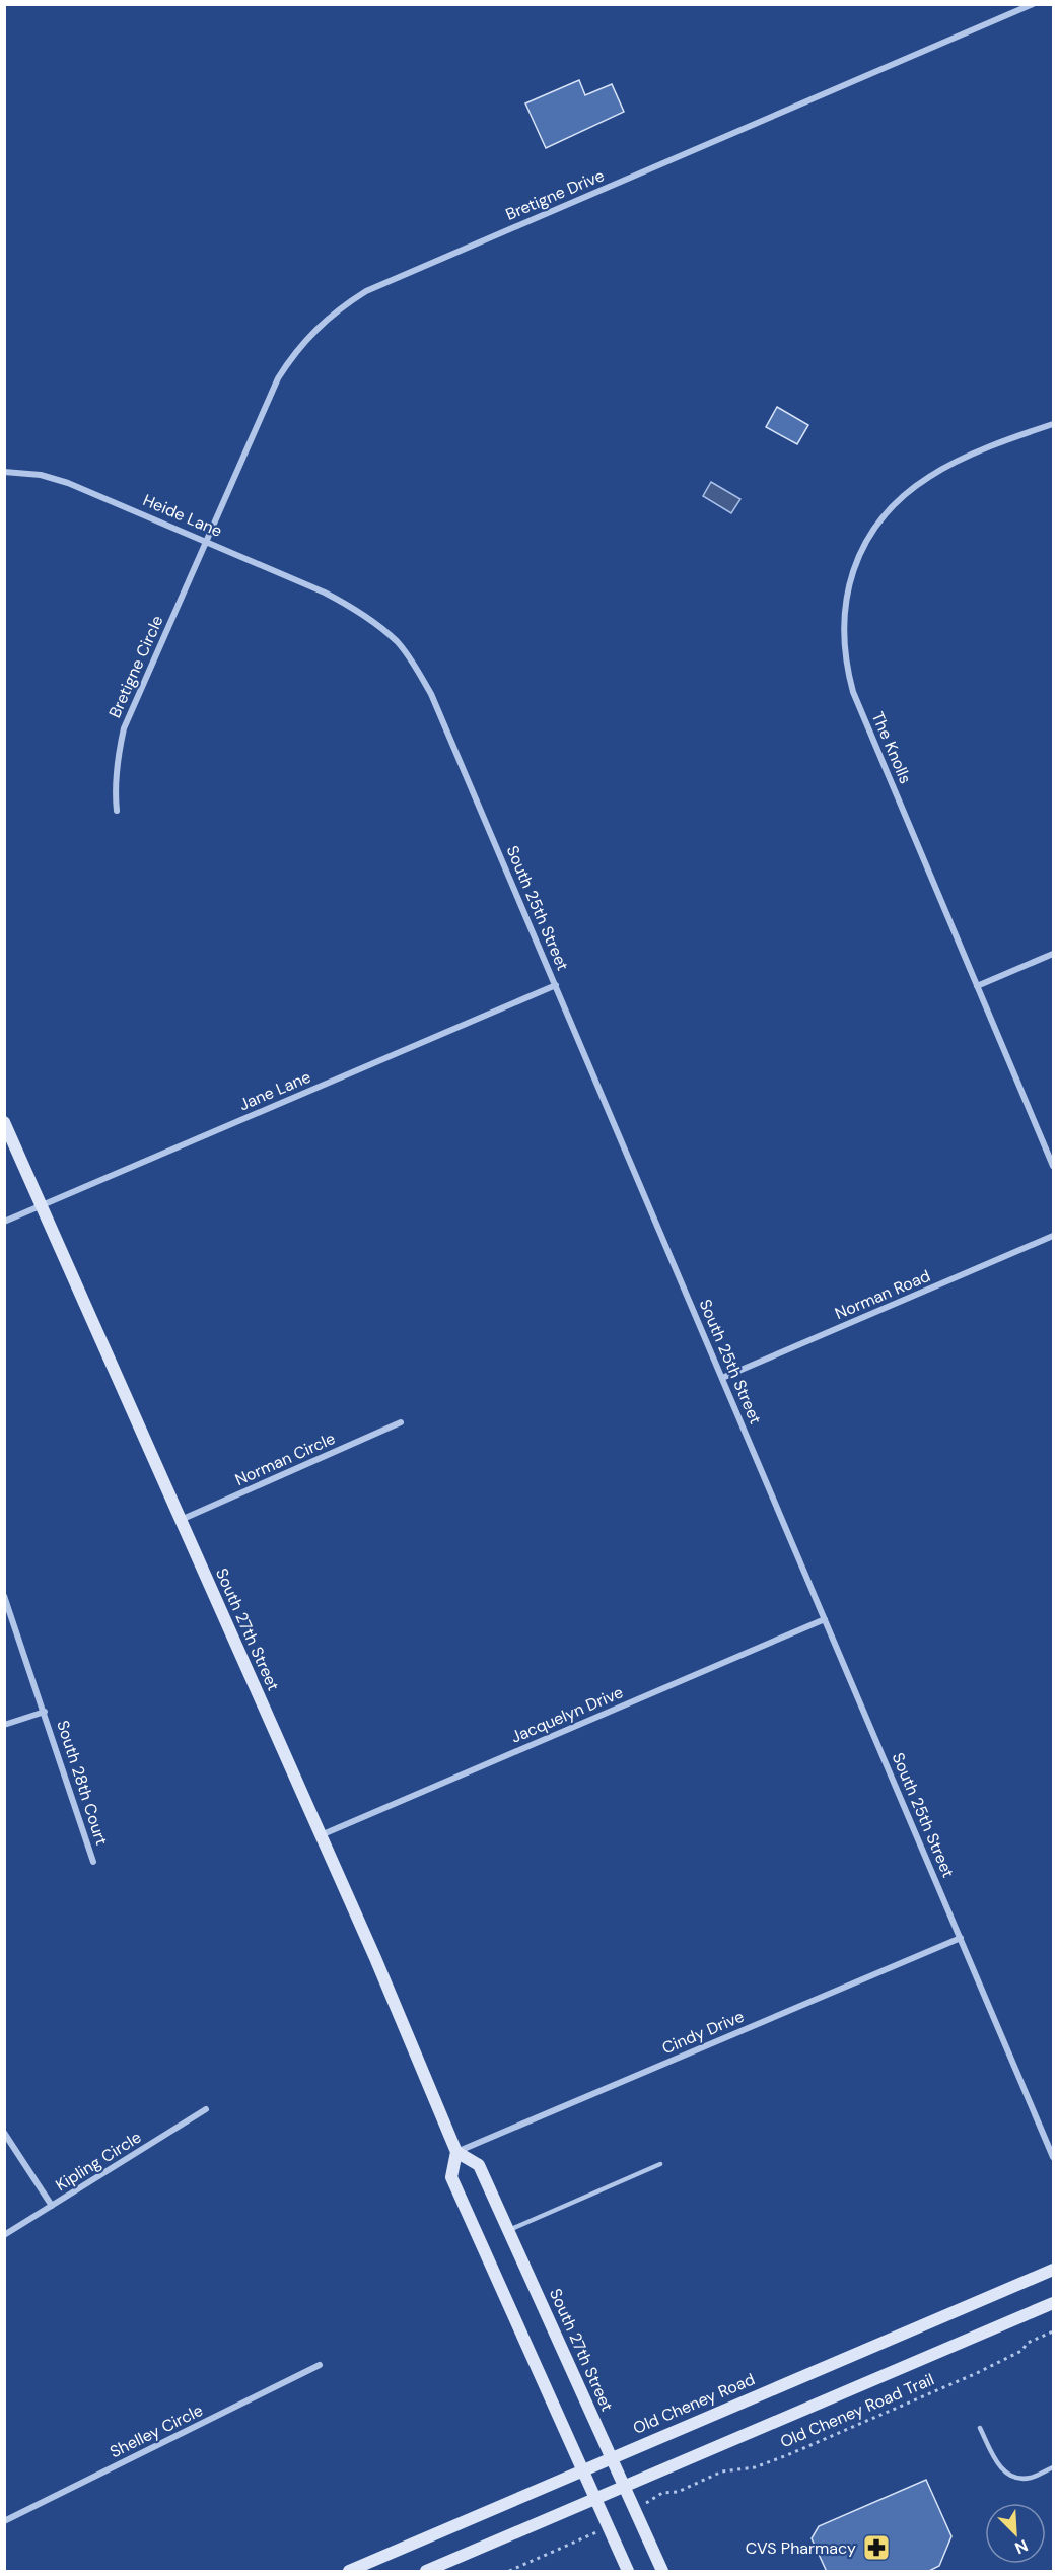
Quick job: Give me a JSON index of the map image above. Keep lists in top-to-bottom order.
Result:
{
  "streets": {
    "main road": ["South 27th Street", "Old Cheney Road"],
    "street": [
      "Bretigne Drive",
      "Heide Lane",
      "Bretigne Circle",
      "The Knolls",
      "South 25th Street",
      "Jane Lane",
      "Norman Road",
      "Norman Circle",
      "Jacquelyn Drive",
      "South 28th Court",
      "Cindy Drive",
      "Kipling Circle",
      "Shelley Circle"
    ],
    "path": ["Old Cheney Road Trail"]
  },
  "crossings": [
    ["Bretigne Drive", "Heide Lane"],
    ["Bretigne Drive", "Bretigne Circle"],
    ["Heide Lane", "Bretigne Circle"],
    ["Heide Lane", "South 25th Street"],
    ["South 25th Street", "Jane Lane"],
    ["South 25th Street", "Norman Road"],
    ["South 25th Street", "Jacquelyn Drive"],
    ["South 25th Street", "Cindy Drive"],
    ["Jane Lane", "South 27th Street"],
    ["Norman Circle", "South 27th Street"],
    ["South 27th Street", "Jacquelyn Drive"],
    ["South 27th Street", "Cindy Drive"],
    ["South 27th Street", "Old Cheney Road"]
  ],
  "places": {
    "pharmacy": ["CVS Pharmacy"]
  },
  "north": "bottom right"
}
